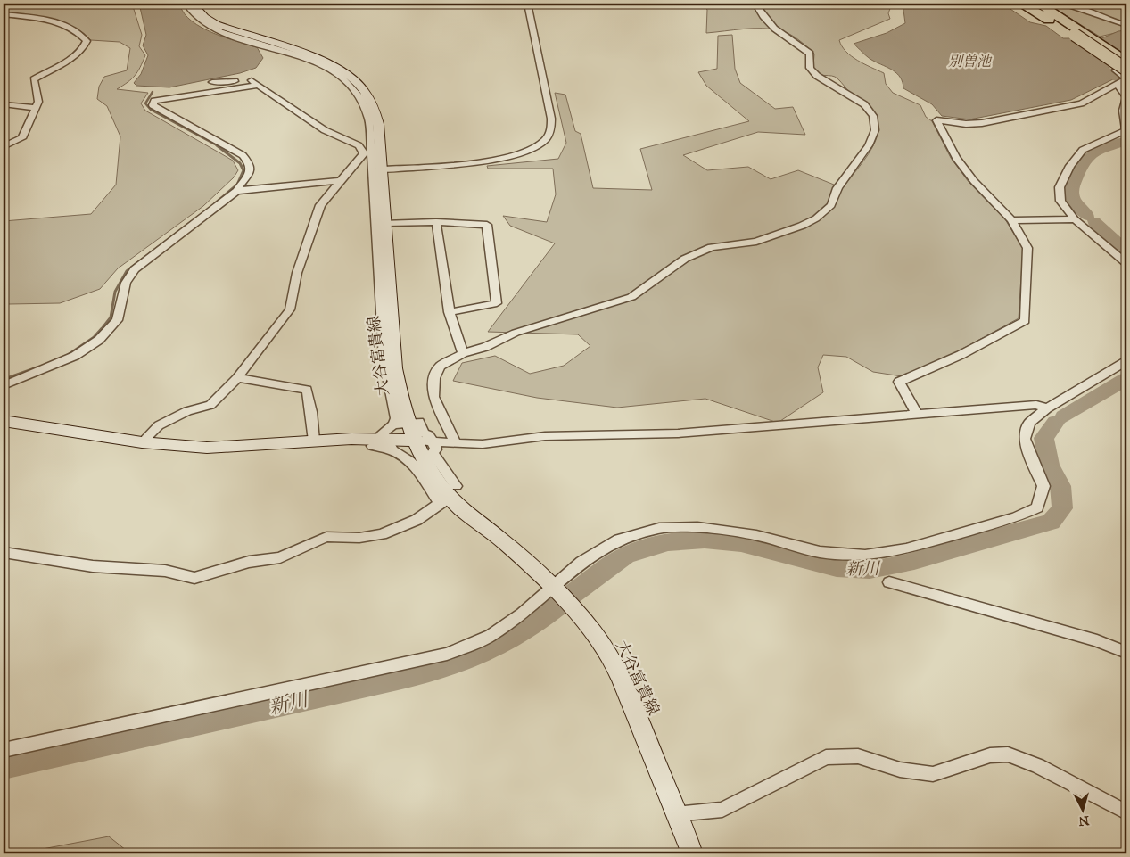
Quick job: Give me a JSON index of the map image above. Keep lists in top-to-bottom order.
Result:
{
  "streets": {
    "main road": ["大谷富貴線"]
  },
  "water": ["別曽池", "新川"],
  "north": "bottom"
}
